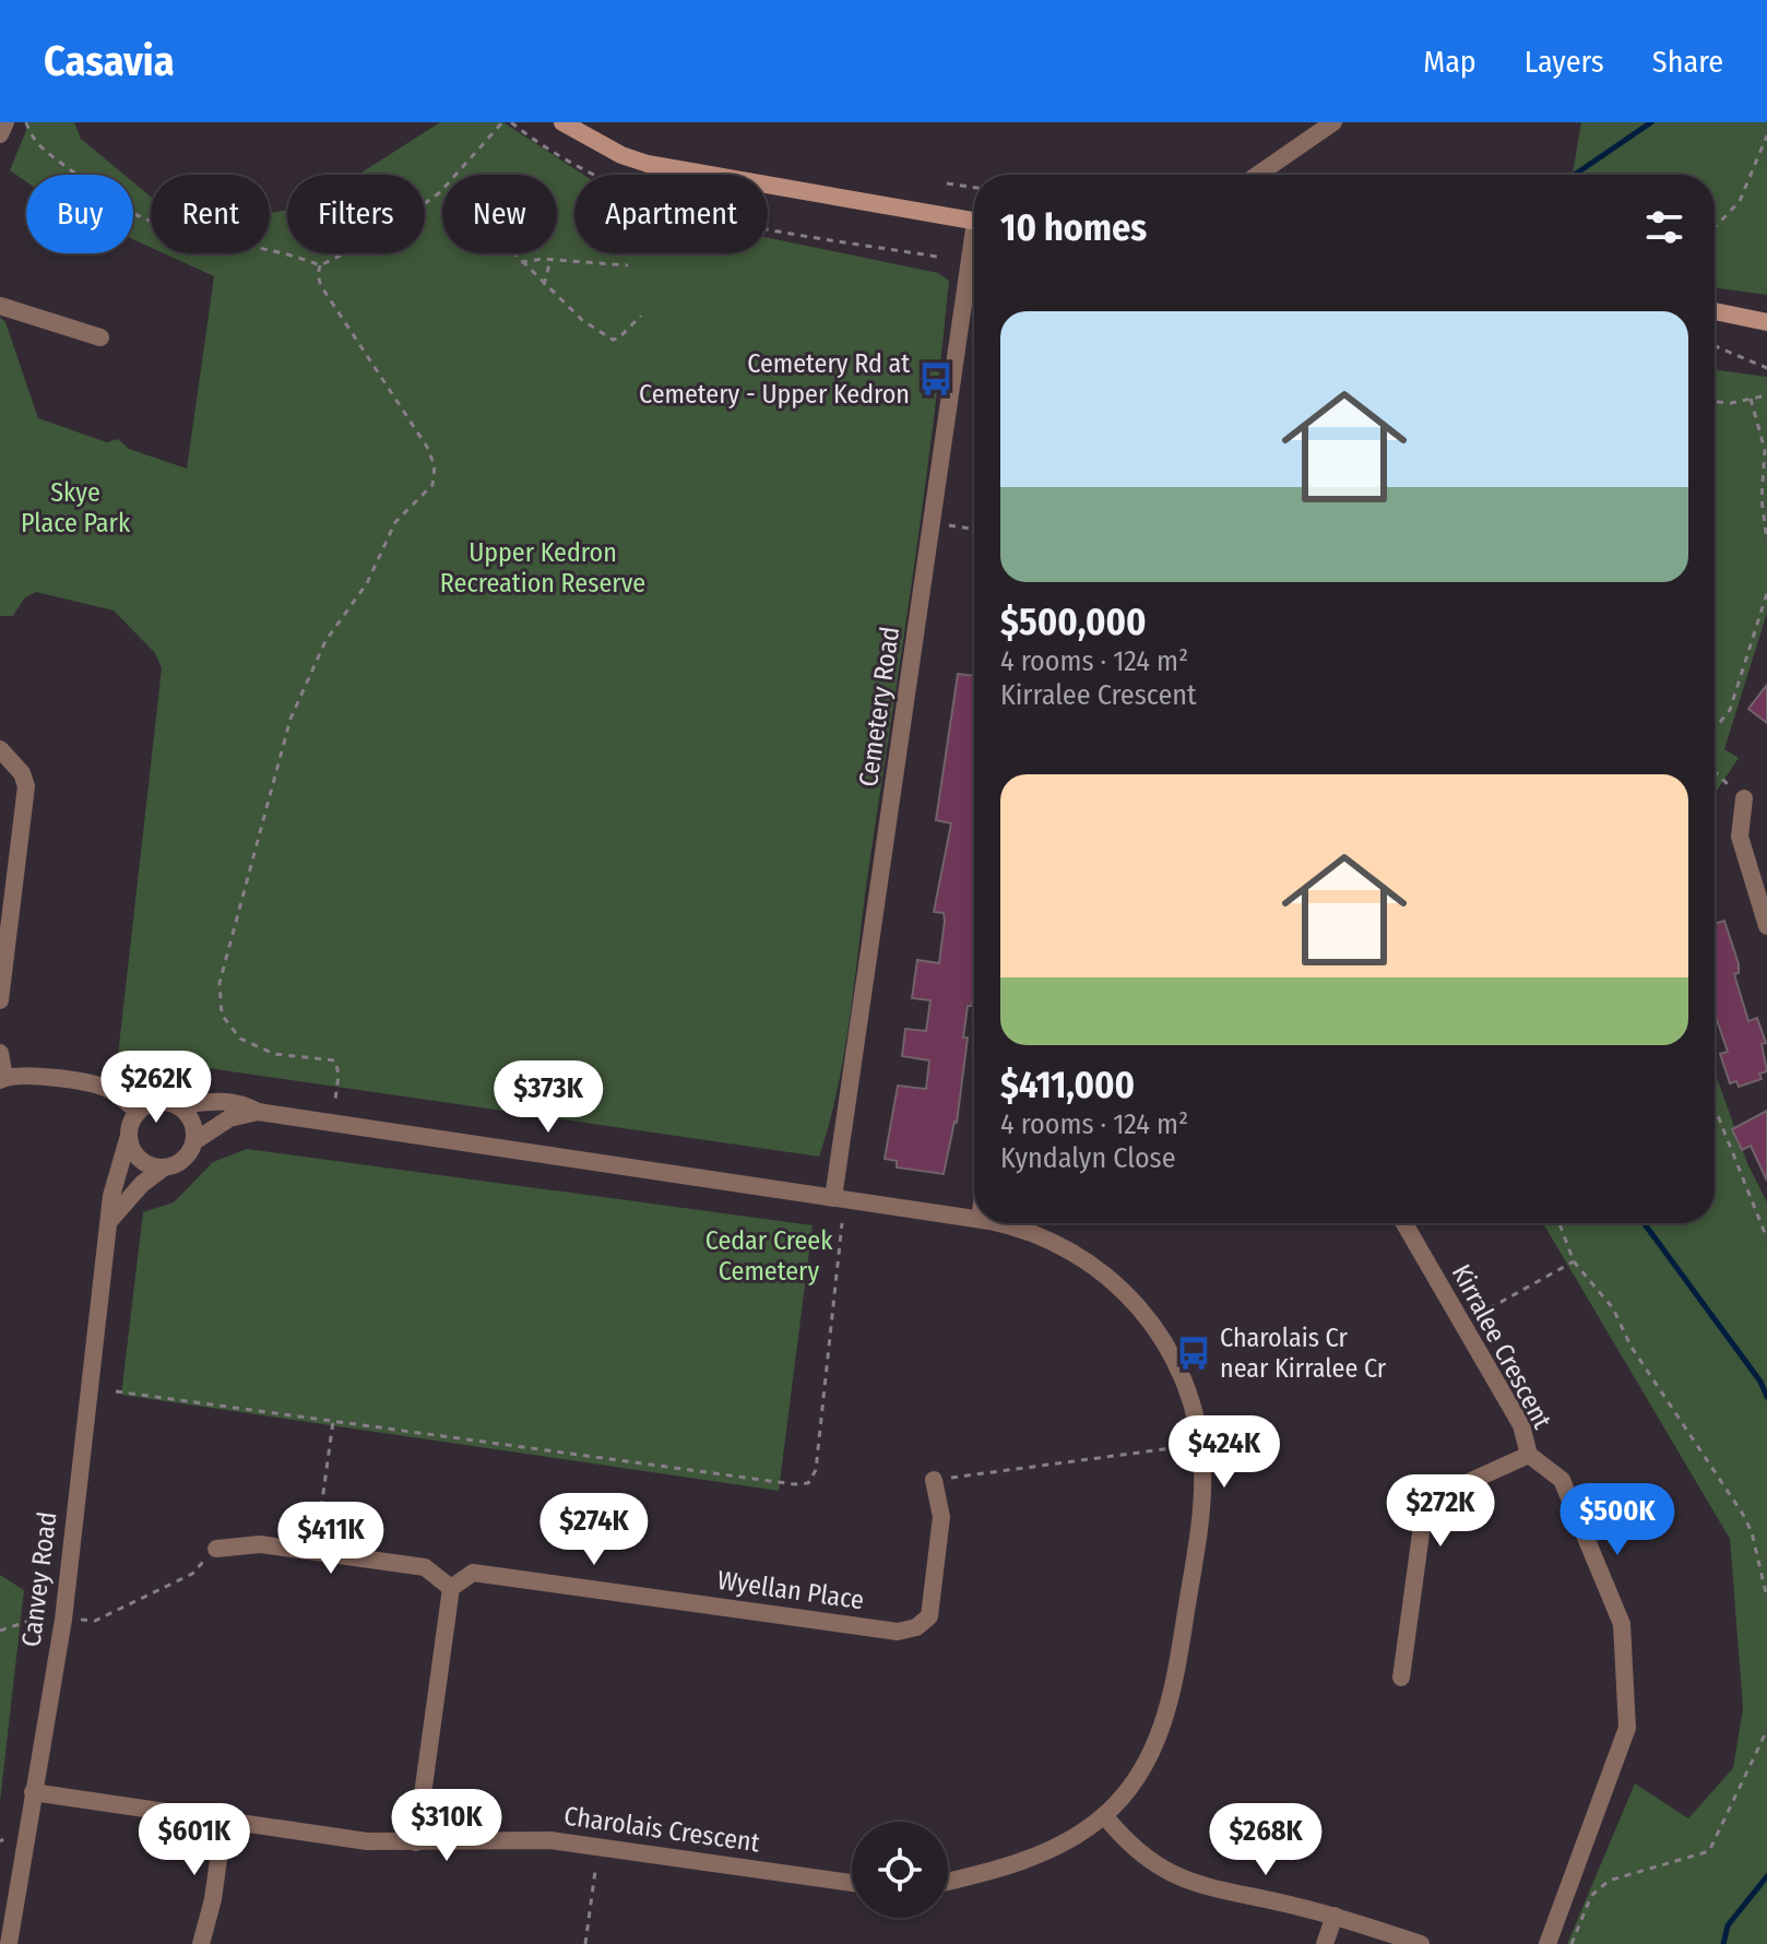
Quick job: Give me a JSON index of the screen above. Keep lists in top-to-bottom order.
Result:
{
  "streets": {
    "street": [
      "Cemetery Road",
      "Kirralee Crescent",
      "Canvey Road",
      "Wyellan Place",
      "Charolais Crescent"
    ]
  },
  "crossings": [
    ["Canvey Road", "Charolais Crescent"]
  ],
  "parks": ["Skye Place Park", "Upper Kedron Recreation Reserve", "Cedar Creek Cemetery"],
  "places": {
    "bus stop": ["Cemetery Rd at Cemetery - Upper Kedron", "Charolais Cr near Kirralee Cr"]
  },
  "page": {
    "header": "Casavia",
    "nav": ["Map", "Layers", "Share"],
    "chip": [
      "Buy",
      "Rent",
      "Filters",
      "New",
      "Apartment"
    ],
    "heading": "10 homes",
    "list": [
      {
        "name": "$500,000",
        "note": "4 rooms · 124 m² · Kirralee Crescent"
      },
      {
        "name": "$411,000",
        "note": "4 rooms · 124 m² · Kyndalyn Close"
      }
    ],
    "price": [
      "$262K",
      "$373K",
      "$424K",
      "$272K",
      "$500K",
      "$274K",
      "$411K",
      "$310K",
      "$601K",
      "$268K"
    ]
  }
}
